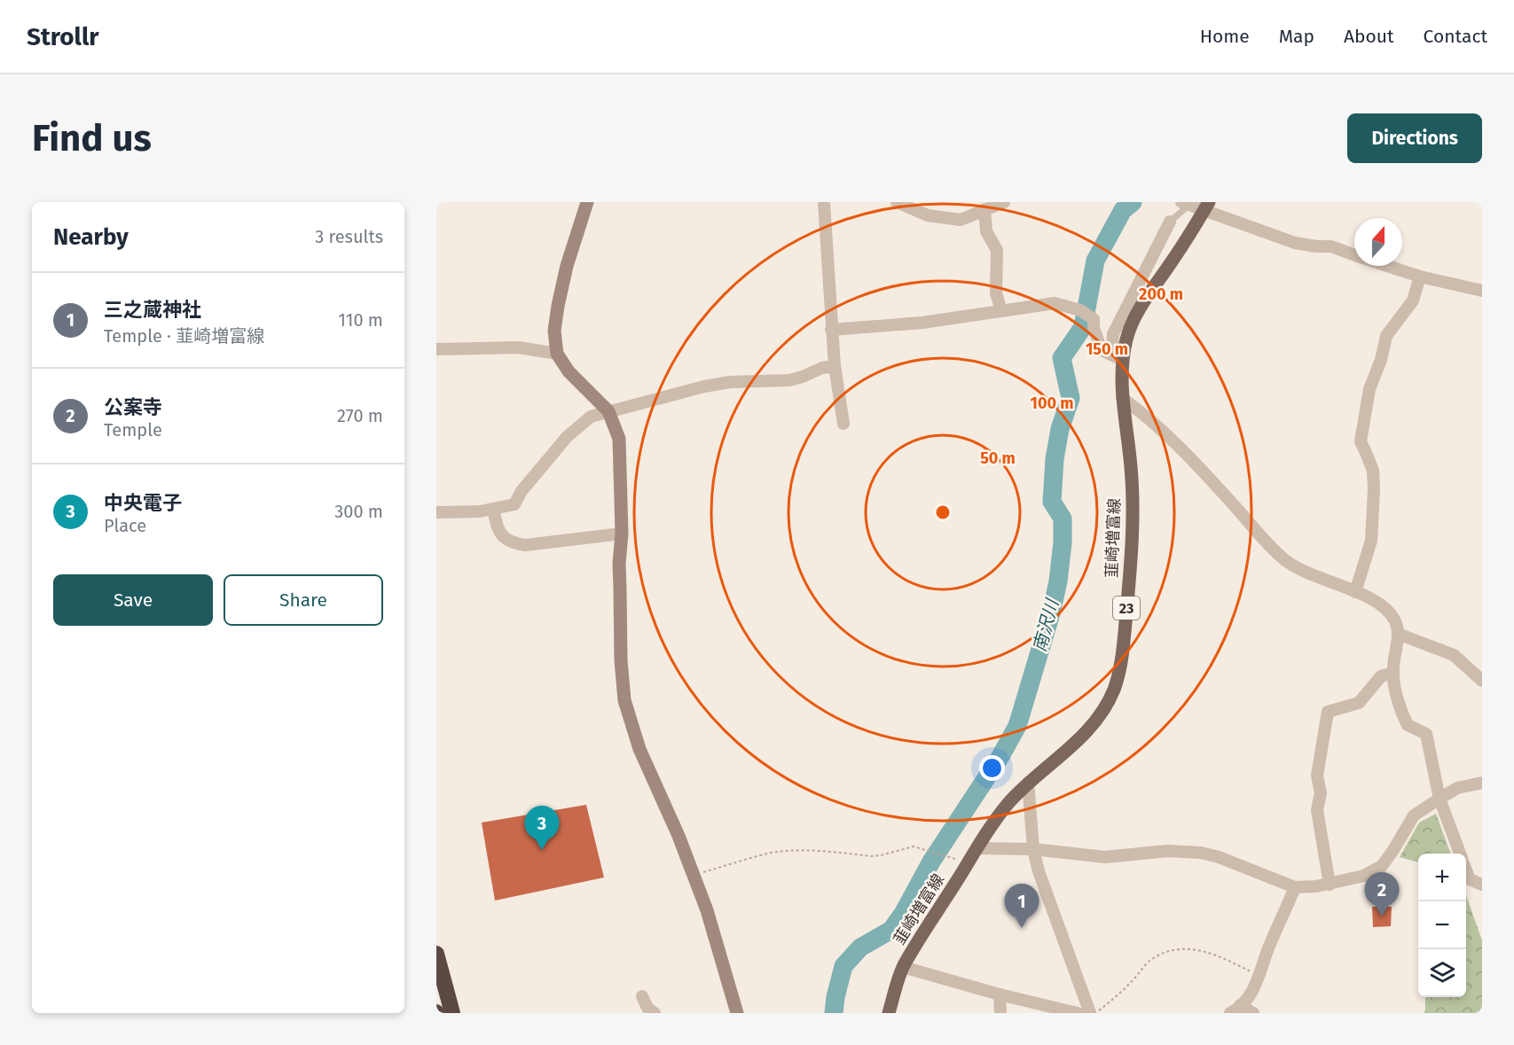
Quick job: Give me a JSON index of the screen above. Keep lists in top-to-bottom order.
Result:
{
  "streets": {
    "main road": ["韮崎増富線", "23"]
  },
  "water": ["南沢川"],
  "north": "top",
  "page": {
    "header": "Strollr",
    "nav": [
      "Home",
      "Map",
      "About",
      "Contact"
    ],
    "buttons": [
      "Directions",
      ["Save", "Share"]
    ],
    "title": "Find us",
    "heading": ["Nearby", "3 results"],
    "list": [
      {
        "mark": "1",
        "name": "三之蔵神社",
        "note": "Temple · 韮崎増富線",
        "value": "110 m"
      },
      {
        "mark": "2",
        "name": "公案寺",
        "note": "Temple",
        "value": "270 m"
      },
      {
        "mark": "3",
        "name": "中央電子",
        "note": "Place",
        "value": "300 m"
      }
    ],
    "pins": ["3", "2", "1"],
    "map_buttons": ["+", "−"]
  },
  "rings": [
    "200 m",
    "150 m",
    "100 m",
    "50 m"
  ]
}
